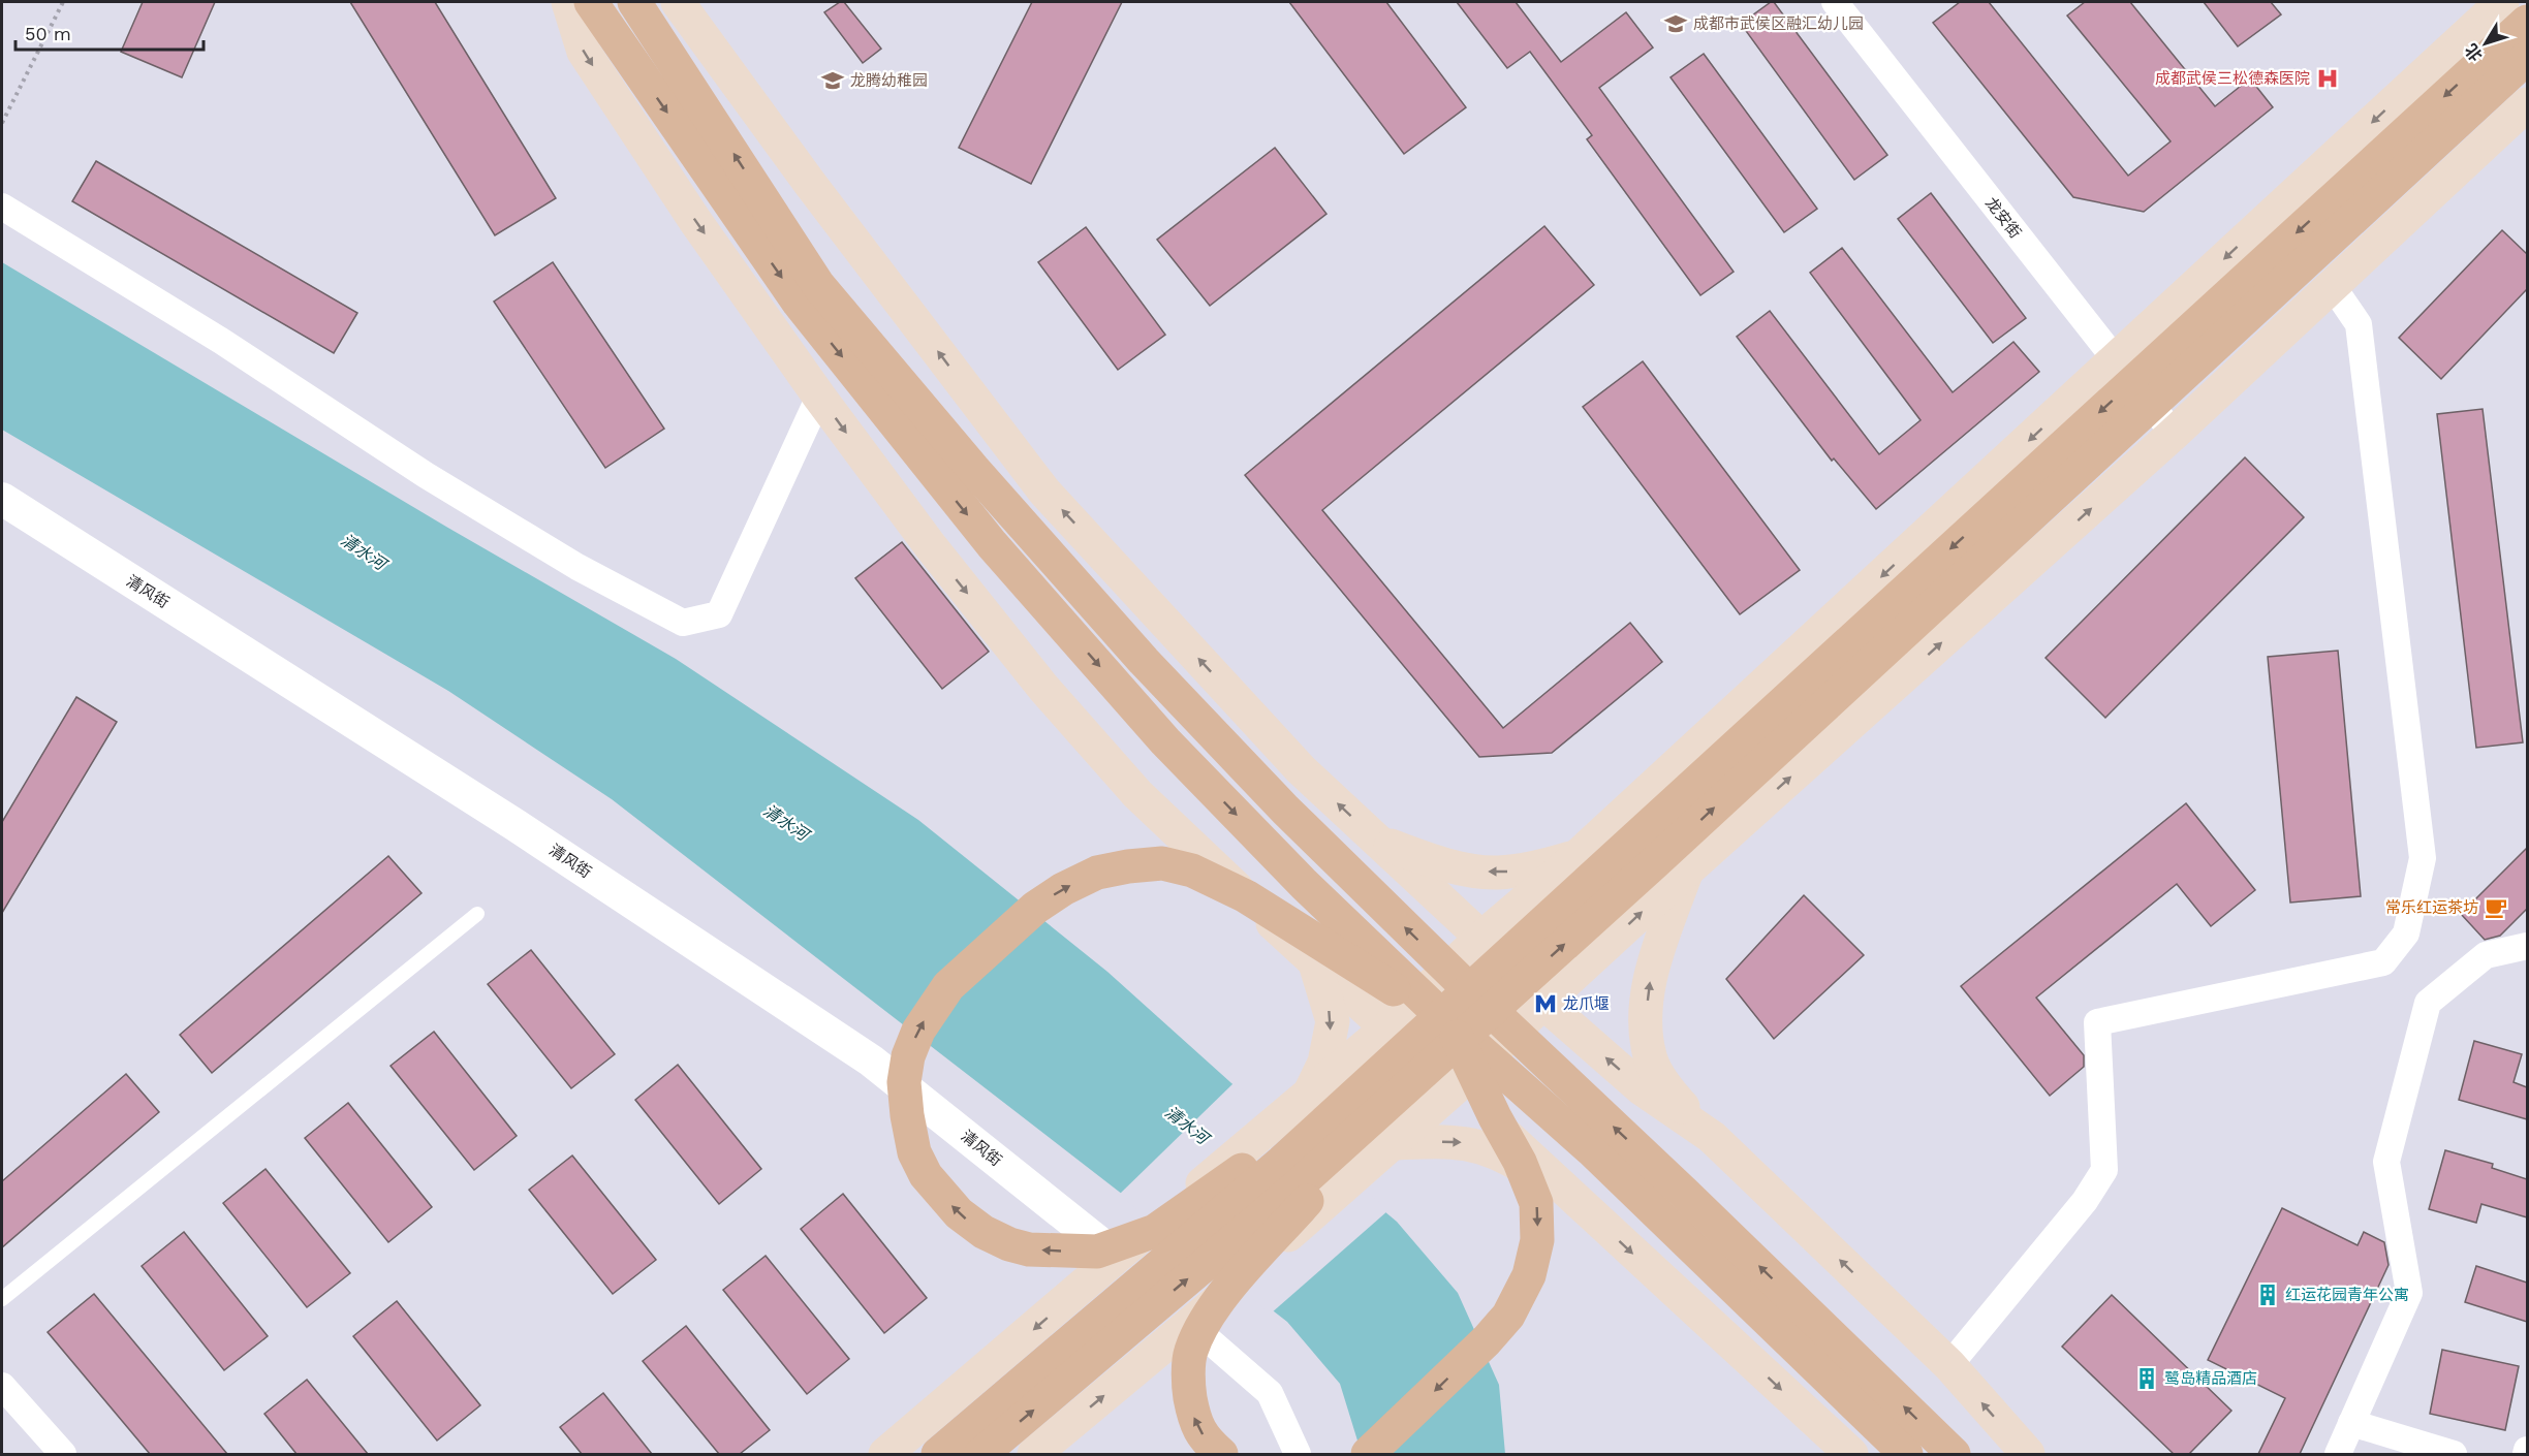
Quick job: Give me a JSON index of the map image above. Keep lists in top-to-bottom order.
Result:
{
  "streets": {
    "street": ["龙安街", "清风街"]
  },
  "water": ["清水河"],
  "places": {
    "school or university": ["成都市武侯区融汇幼儿园", "龙腾幼稚园"],
    "hospital": ["成都武侯三松德森医院"],
    "cafe": ["常乐红运茶坊"],
    "metro station": ["龙爪堰"],
    "building": ["红运花园青年公寓", "鹭岛精品酒店"]
  },
  "scale_bar": "50 m",
  "north": "bottom left"
}
